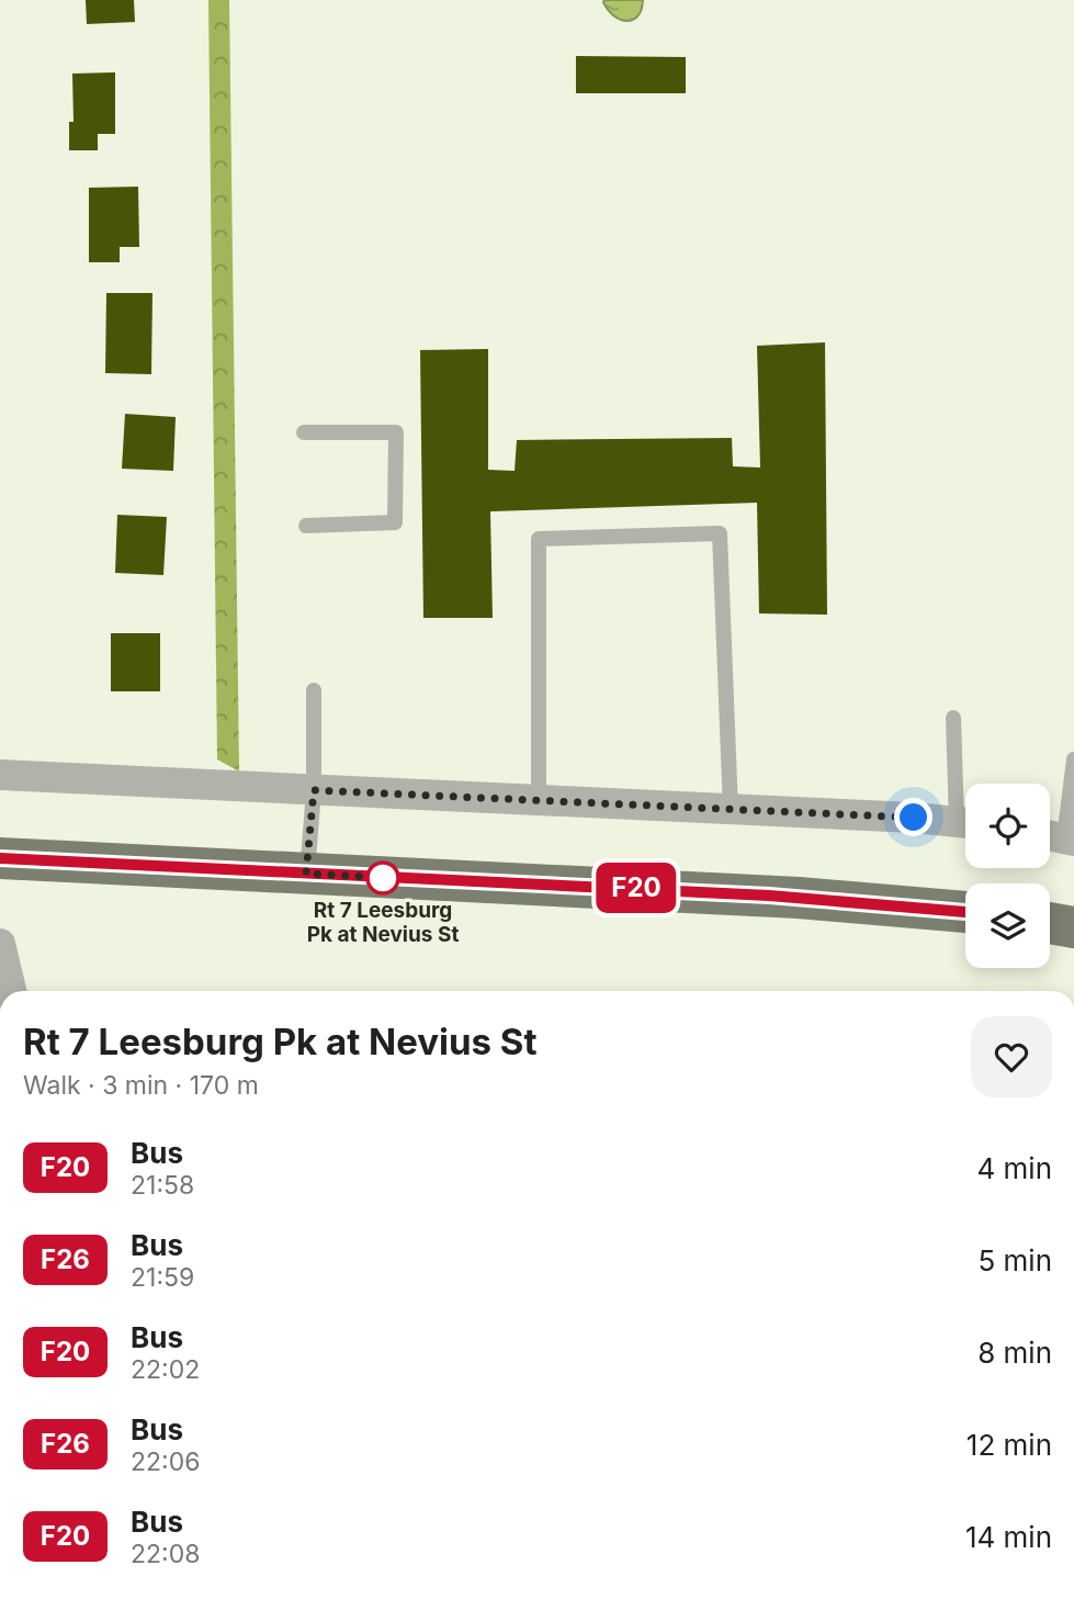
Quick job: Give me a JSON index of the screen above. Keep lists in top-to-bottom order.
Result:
{
  "places": ["Rt 7 Leesburg Pk at Nevius St"],
  "lines": ["bus line F20"],
  "page": {
    "on_map": "F20",
    "heading": ["Rt 7 Leesburg Pk at Nevius St", "Walk · 3 min · 170 m"],
    "list": [
      {
        "mark": "F20",
        "name": "Bus",
        "note": "21:58",
        "value": "4 min"
      },
      {
        "mark": "F26",
        "name": "Bus",
        "note": "21:59",
        "value": "5 min"
      },
      {
        "mark": "F20",
        "name": "Bus",
        "note": "22:02",
        "value": "8 min"
      },
      {
        "mark": "F26",
        "name": "Bus",
        "note": "22:06",
        "value": "12 min"
      },
      {
        "mark": "F20",
        "name": "Bus",
        "note": "22:08",
        "value": "14 min"
      }
    ]
  }
}
